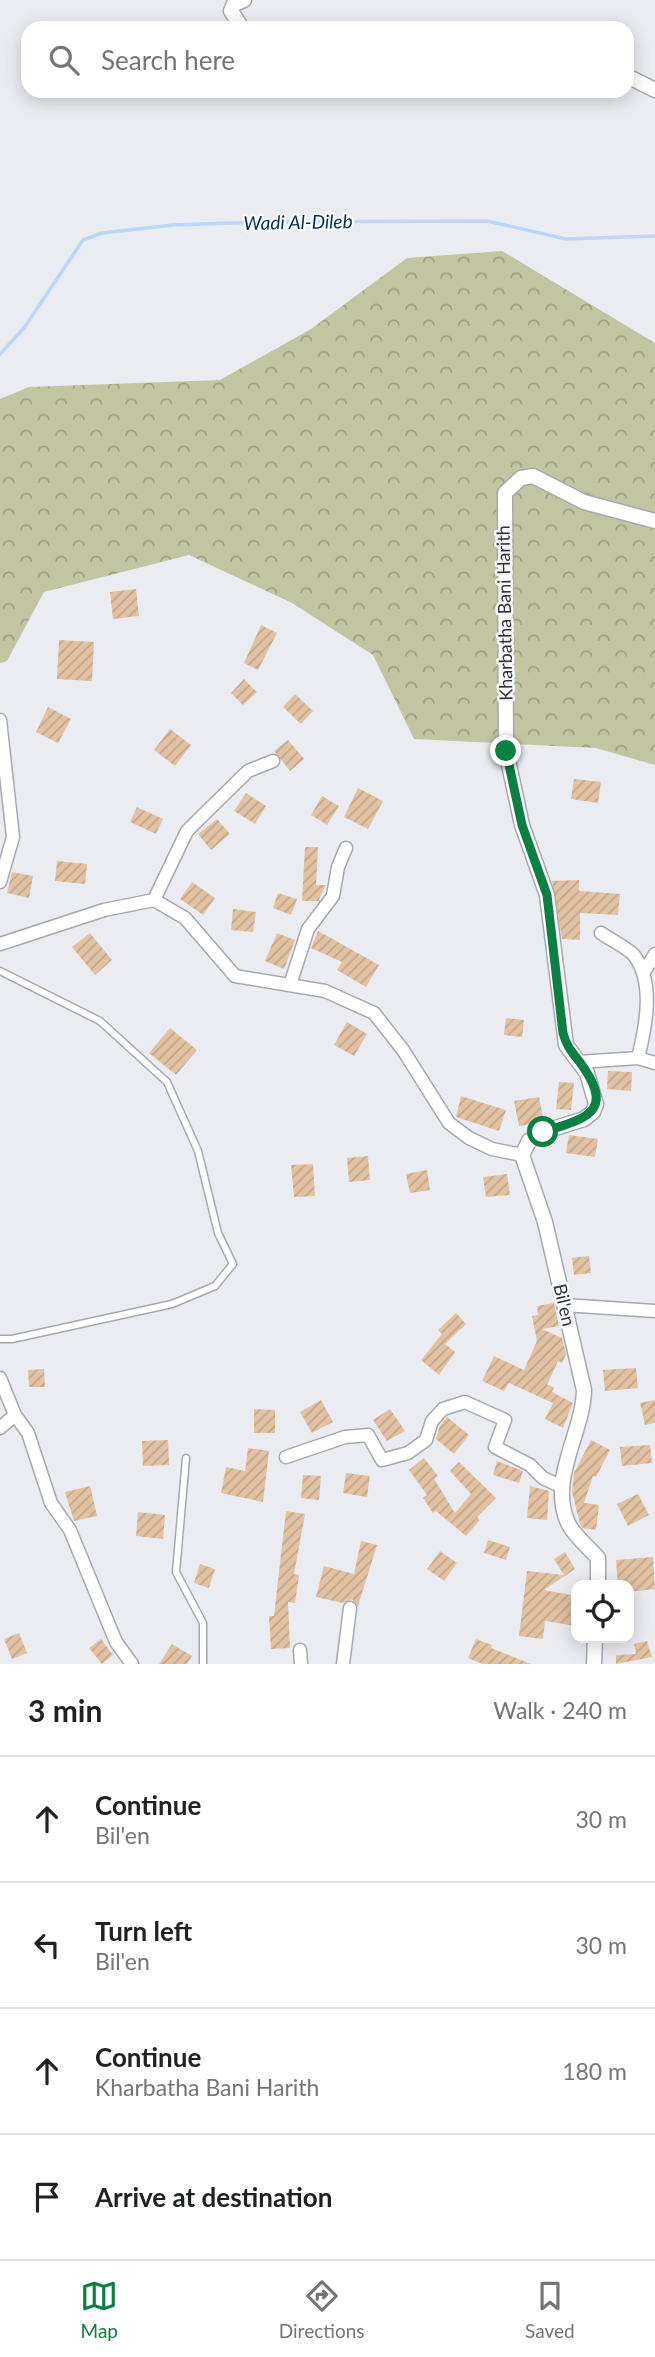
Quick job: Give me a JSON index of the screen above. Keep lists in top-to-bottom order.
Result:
{
  "streets": {
    "street": ["Kharbatha Bani Harith", "Bil'en"]
  },
  "water": ["Wadi Al-Dileb"],
  "page": {
    "search": "Search here",
    "heading": ["3 min", "Walk · 240 m"],
    "list": [
      ["Continue", "Bil'en", "30 m"],
      ["Turn left", "Bil'en", "30 m"],
      ["Continue", "Kharbatha Bani Harith", "180 m"],
      "Arrive at destination"
    ],
    "nav": ["Map", "Directions", "Saved"]
  }
}
